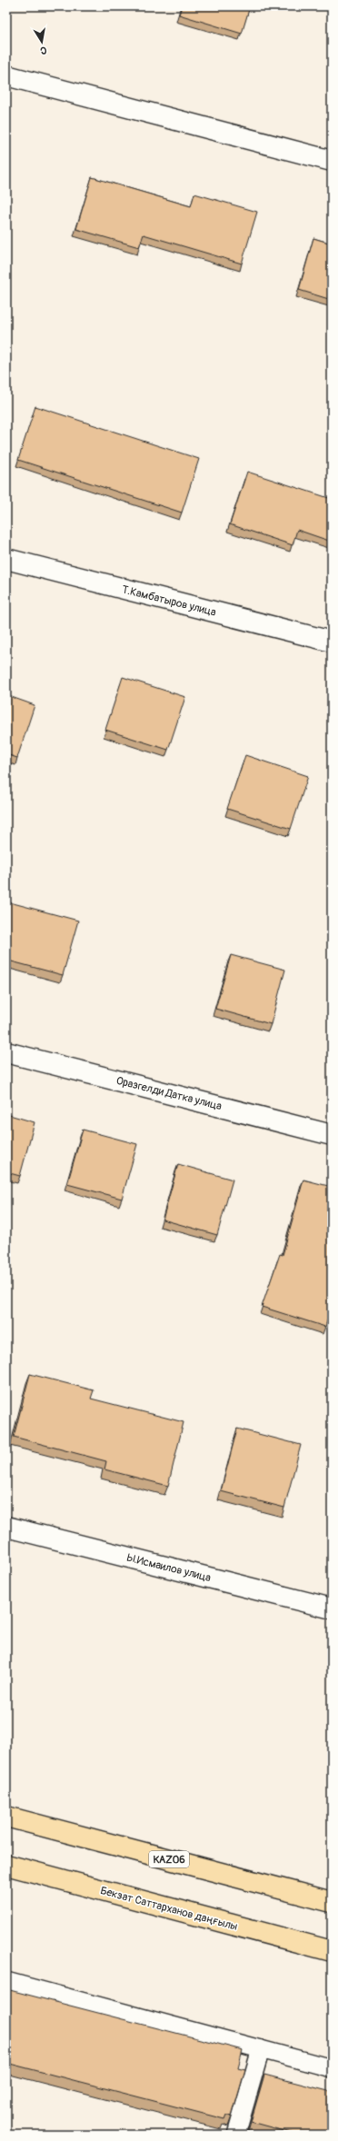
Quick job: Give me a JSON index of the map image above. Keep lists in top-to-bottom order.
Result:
{
  "streets": {
    "main road": ["KАZ06", "Бекзат Саттарханов даңғылы"],
    "street": ["Т.Камбатыров улица", "Оразгелди Датка улица", "Ы.Исмаилов улица"]
  },
  "north": "bottom"
}
